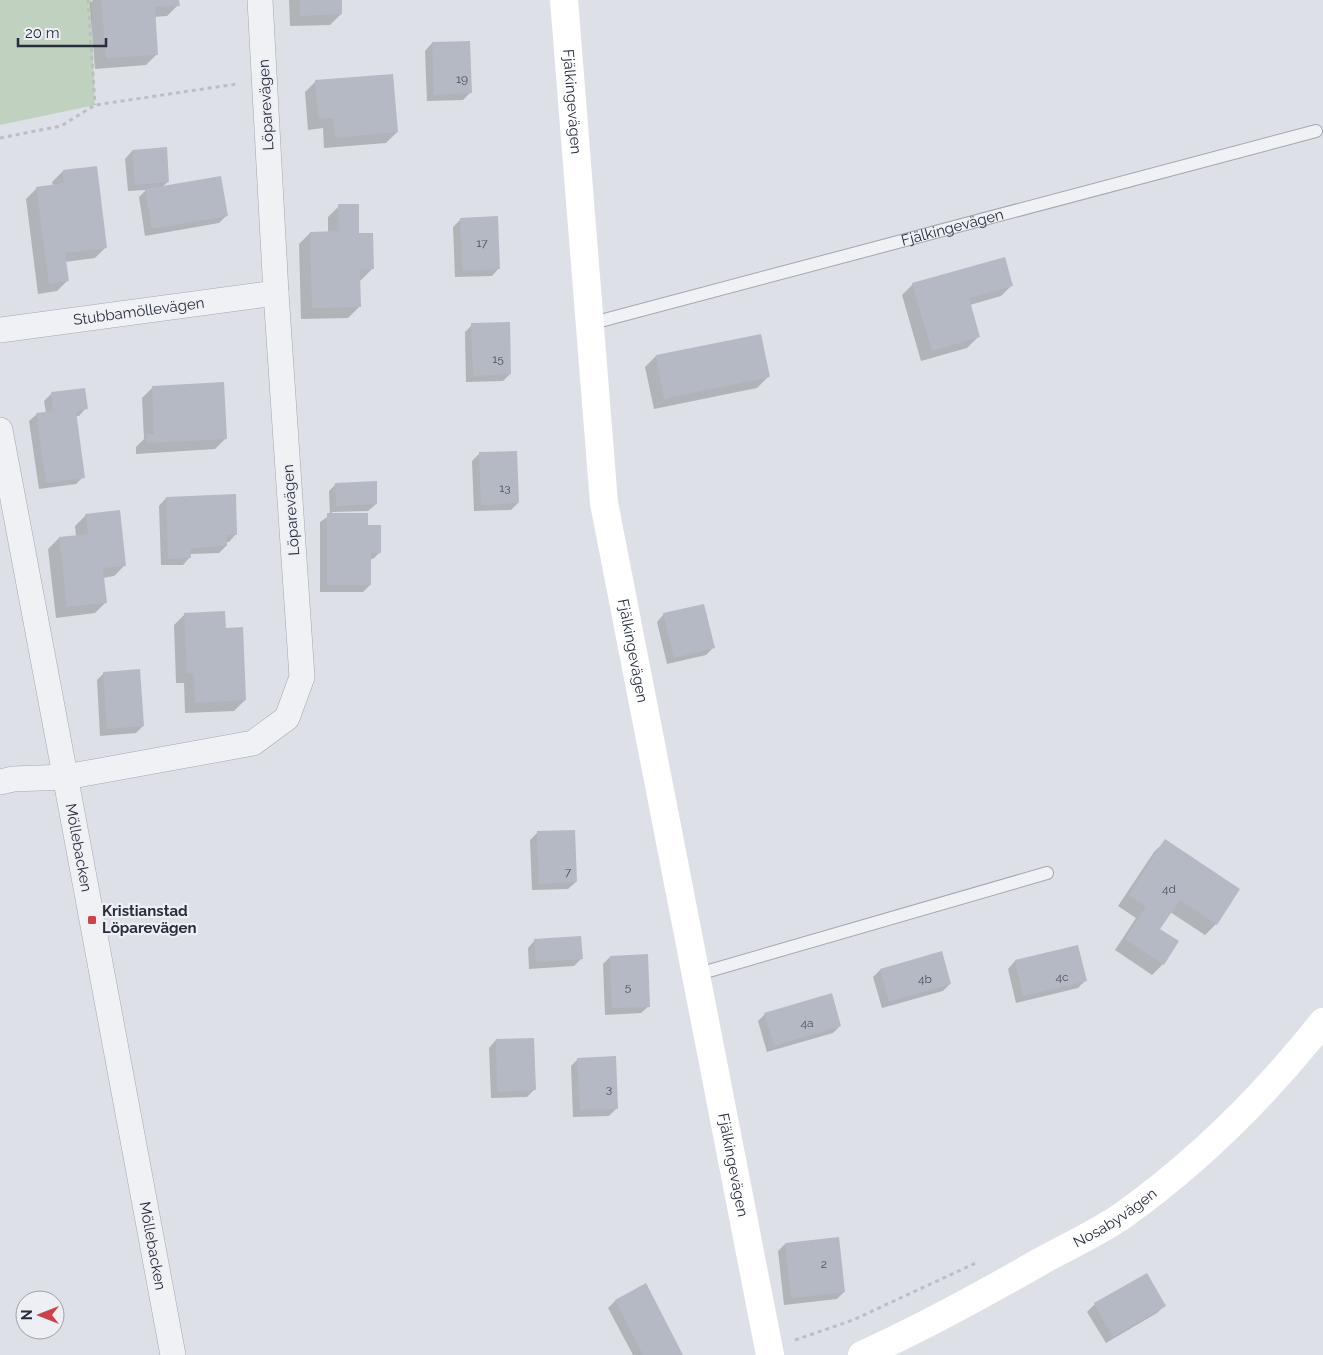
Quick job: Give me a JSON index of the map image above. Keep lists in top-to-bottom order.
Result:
{
  "streets": {
    "street": [
      "Fjälkingevägen",
      "Löparevägen",
      "Stubbamöllevägen",
      "Möllebacken",
      "Nosabyvägen"
    ]
  },
  "crossings": [
    ["Löparevägen", "Stubbamöllevägen"],
    ["Löparevägen", "Möllebacken"]
  ],
  "places": {
    "transit": ["Kristianstad Löparevägen"]
  },
  "house_numbers": [
    "19",
    "17",
    "15",
    "13",
    "7",
    "4d",
    "4c",
    "4b",
    "5",
    "4a",
    "3",
    "2"
  ],
  "scale_bar": "20 m",
  "north": "left"
}
